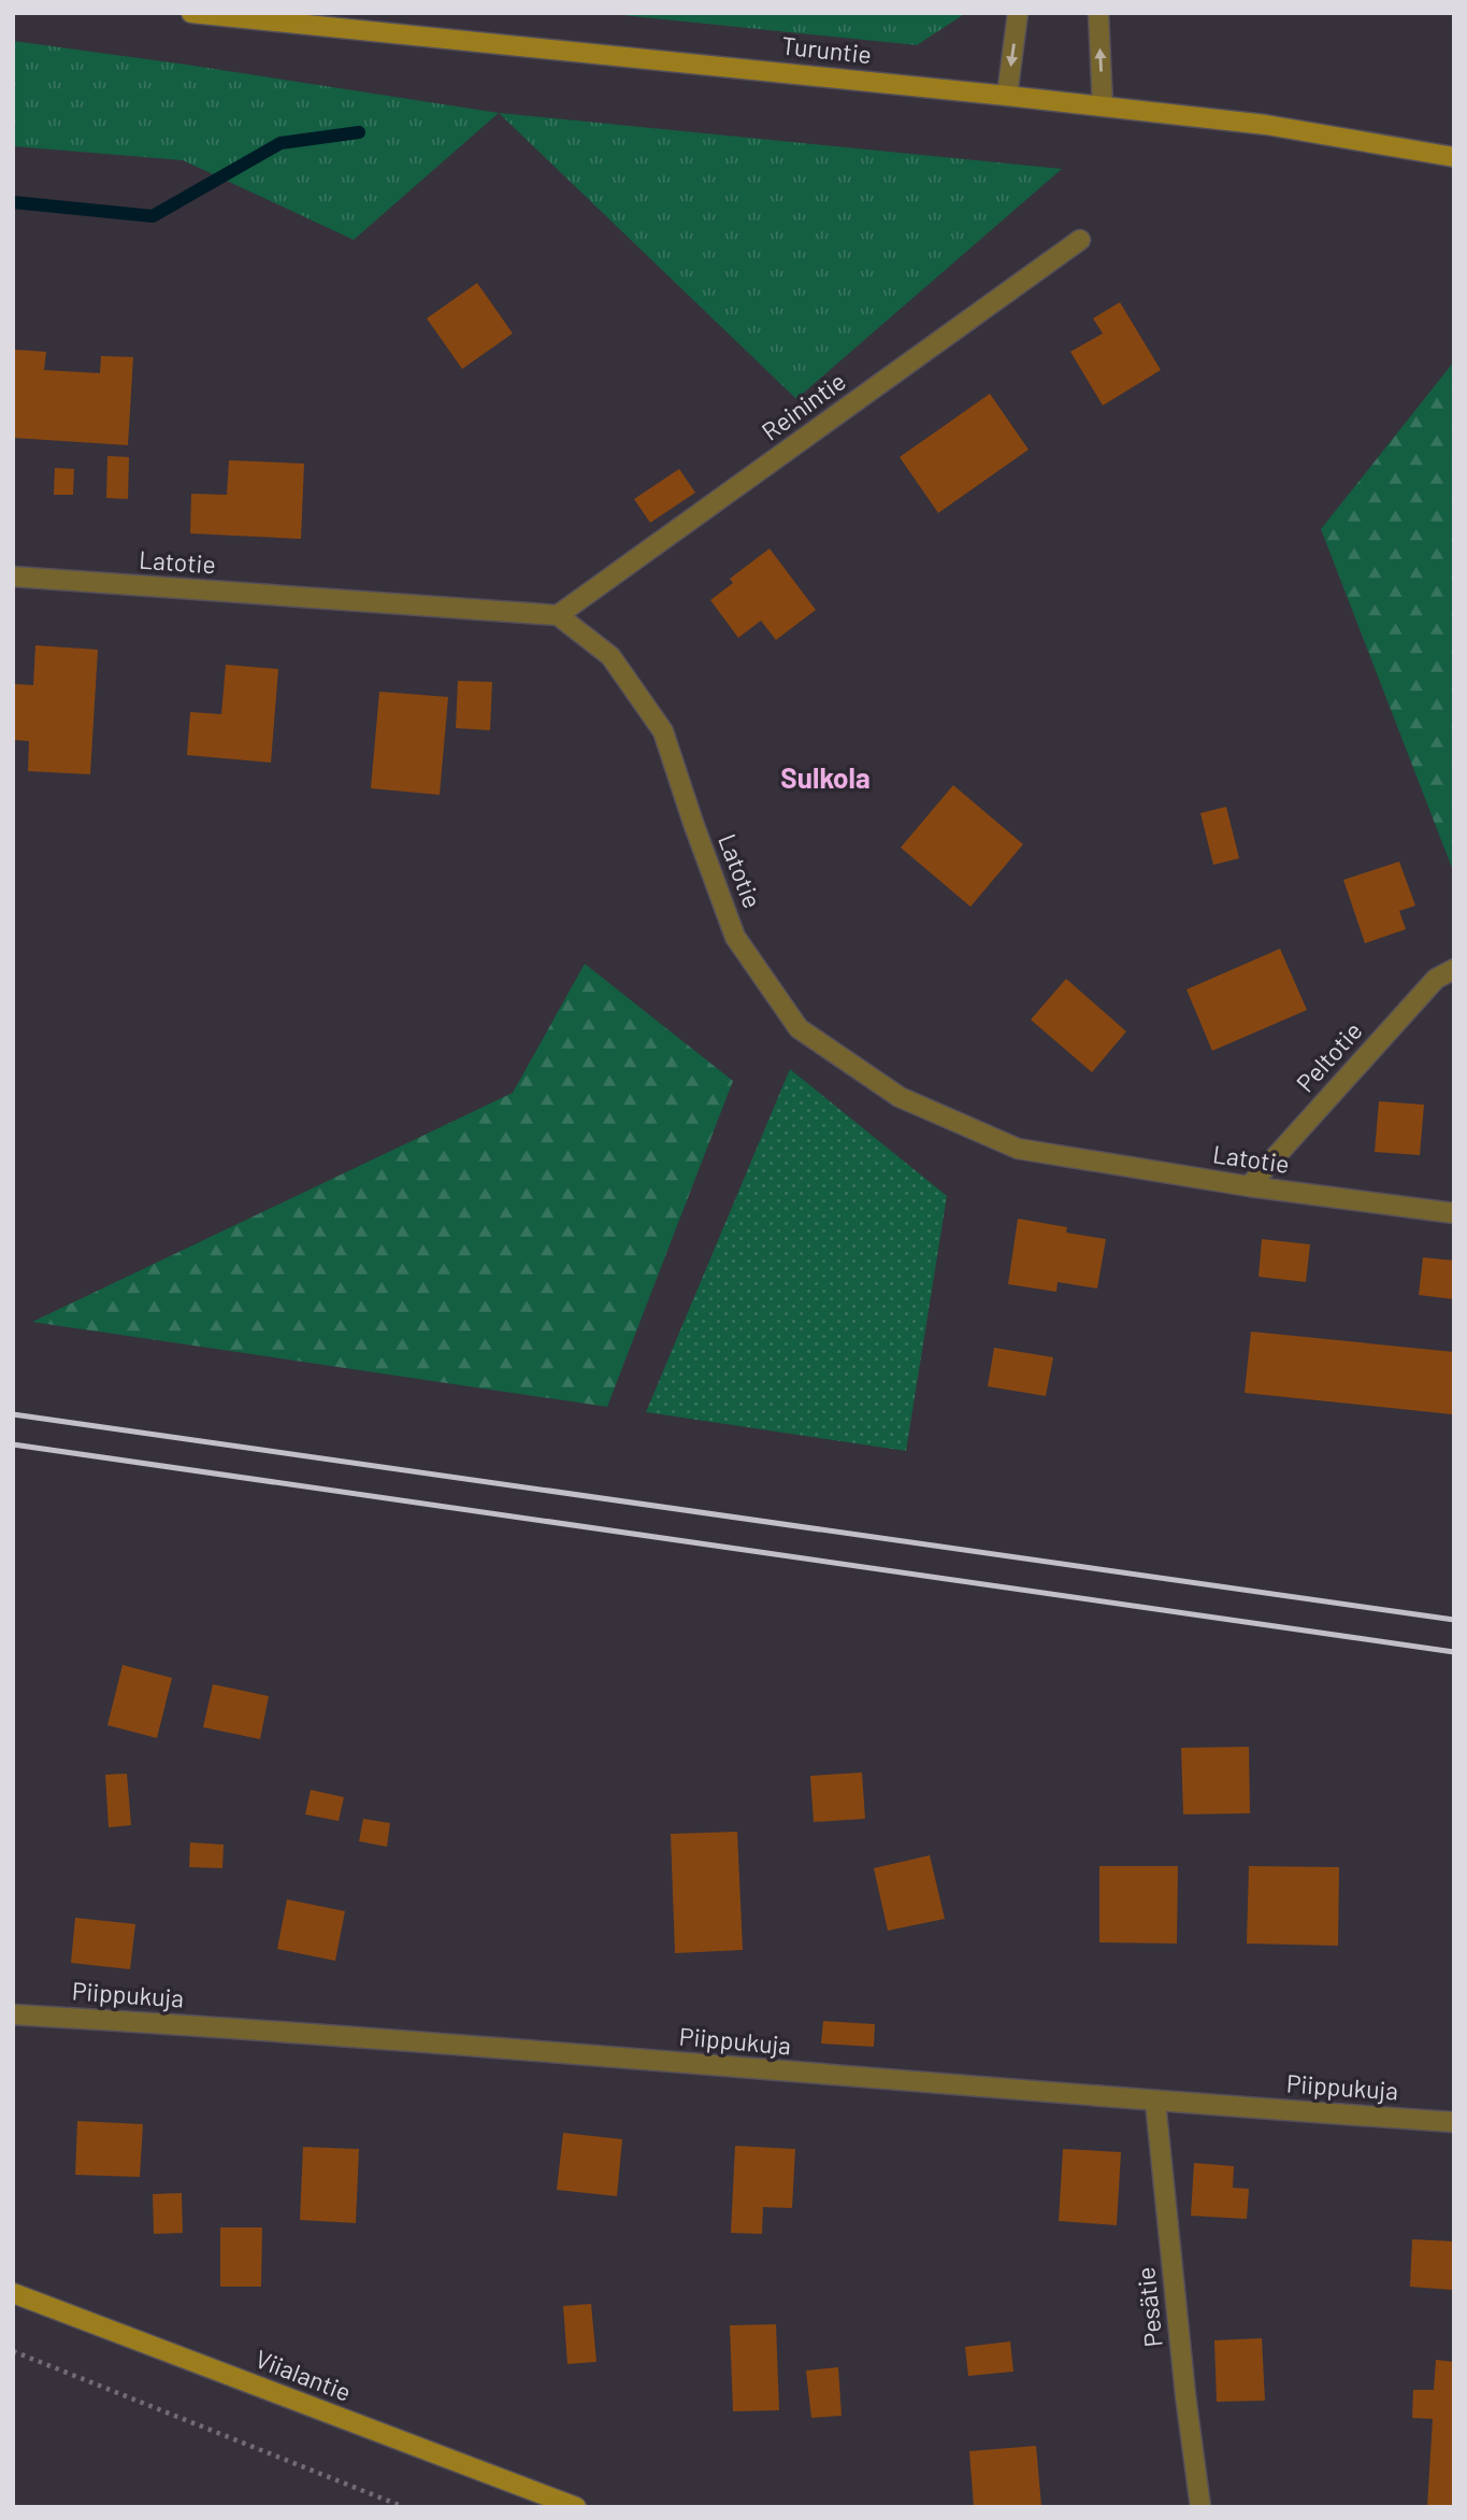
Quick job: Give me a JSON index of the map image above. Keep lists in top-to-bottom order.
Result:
{
  "streets": {
    "main road": ["Turuntie", "Viialantie"],
    "street": [
      "Reinintie",
      "Latotie",
      "Peltotie",
      "Piippukuja",
      "Pesätie"
    ]
  },
  "crossings": [
    ["Reinintie", "Latotie"],
    ["Latotie", "Peltotie"],
    ["Piippukuja", "Pesätie"]
  ],
  "districts": ["Sulkola"]
}
